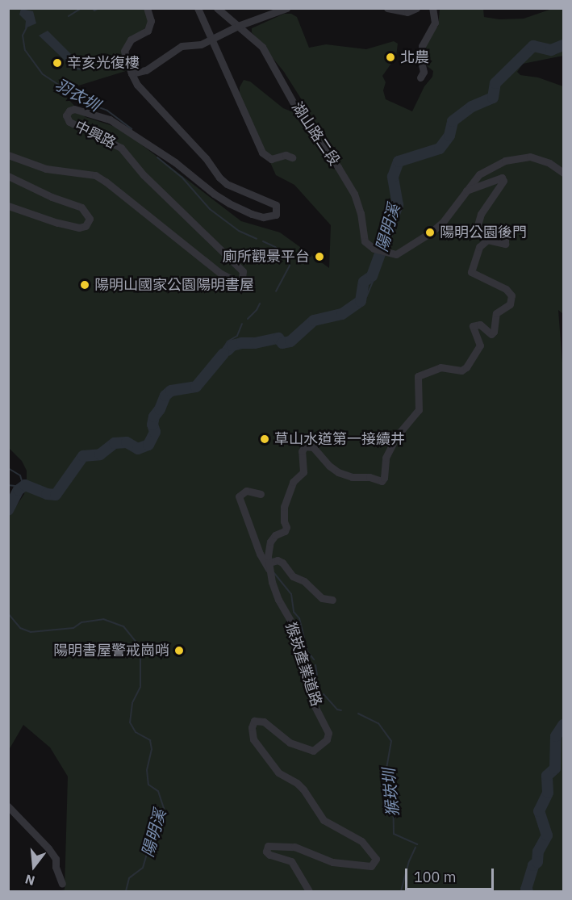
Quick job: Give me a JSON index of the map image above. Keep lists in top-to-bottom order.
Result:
{
  "streets": {
    "street": ["湖山路二段", "中興路", "猴崁產業道路"]
  },
  "crossings": [
    ["湖山路二段", "猴崁產業道路"]
  ],
  "water": ["羽衣圳", "陽明溪", "猴崁圳"],
  "places": [
    "北農",
    "辛亥光復樓",
    "陽明公園後門",
    "廁所觀景平台",
    "陽明山國家公園陽明書屋",
    "草山水道第一接續井",
    "陽明書屋警戒崗哨"
  ],
  "scale_bar": "100 m",
  "north": "bottom"
}
